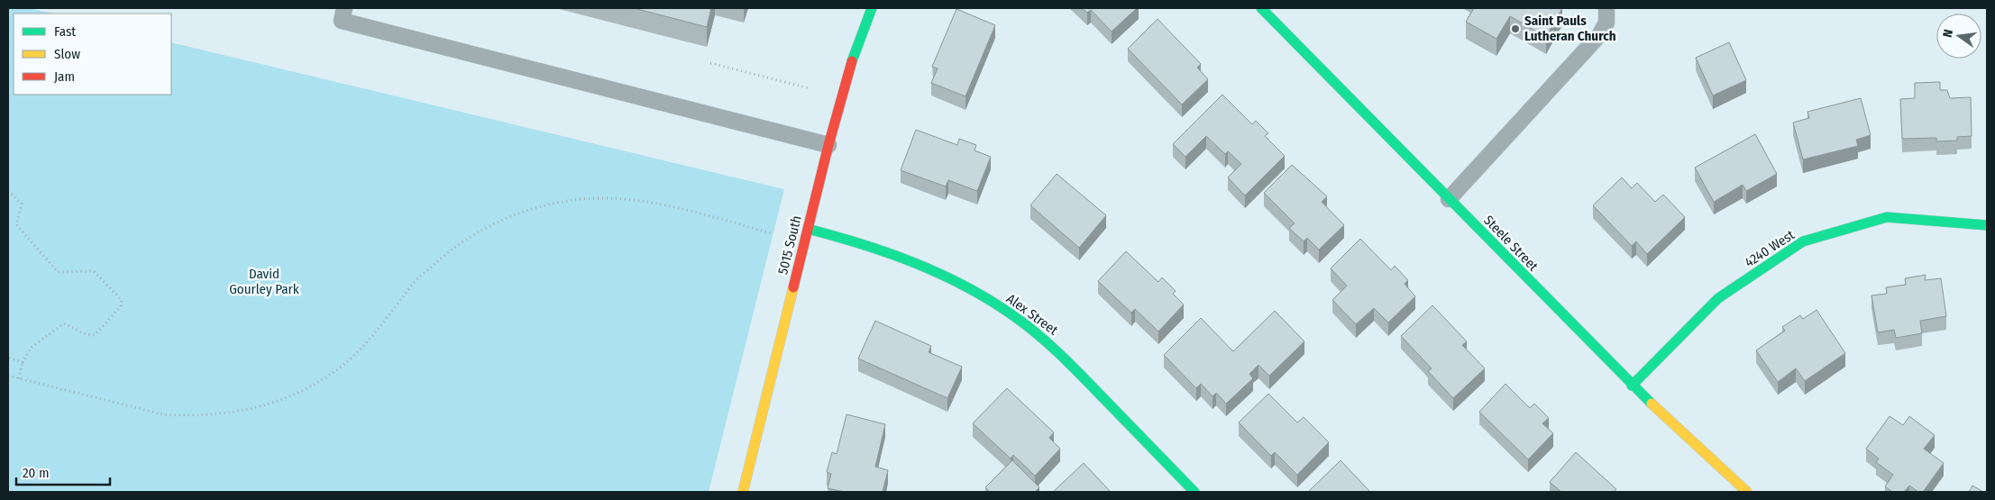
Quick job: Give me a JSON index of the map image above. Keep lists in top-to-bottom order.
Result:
{
  "streets": {
    "street": [
      "Steele Street",
      "5015 South",
      "4240 West",
      "Alex Street"
    ]
  },
  "crossings": [
    ["Steele Street", "4240 West"],
    ["5015 South", "Alex Street"]
  ],
  "parks": ["David Gourley Park"],
  "places": ["Saint Pauls Lutheran Church"],
  "legend": ["Fast", "Slow", "Jam"],
  "scale_bar": "20 m",
  "north": "left"
}
